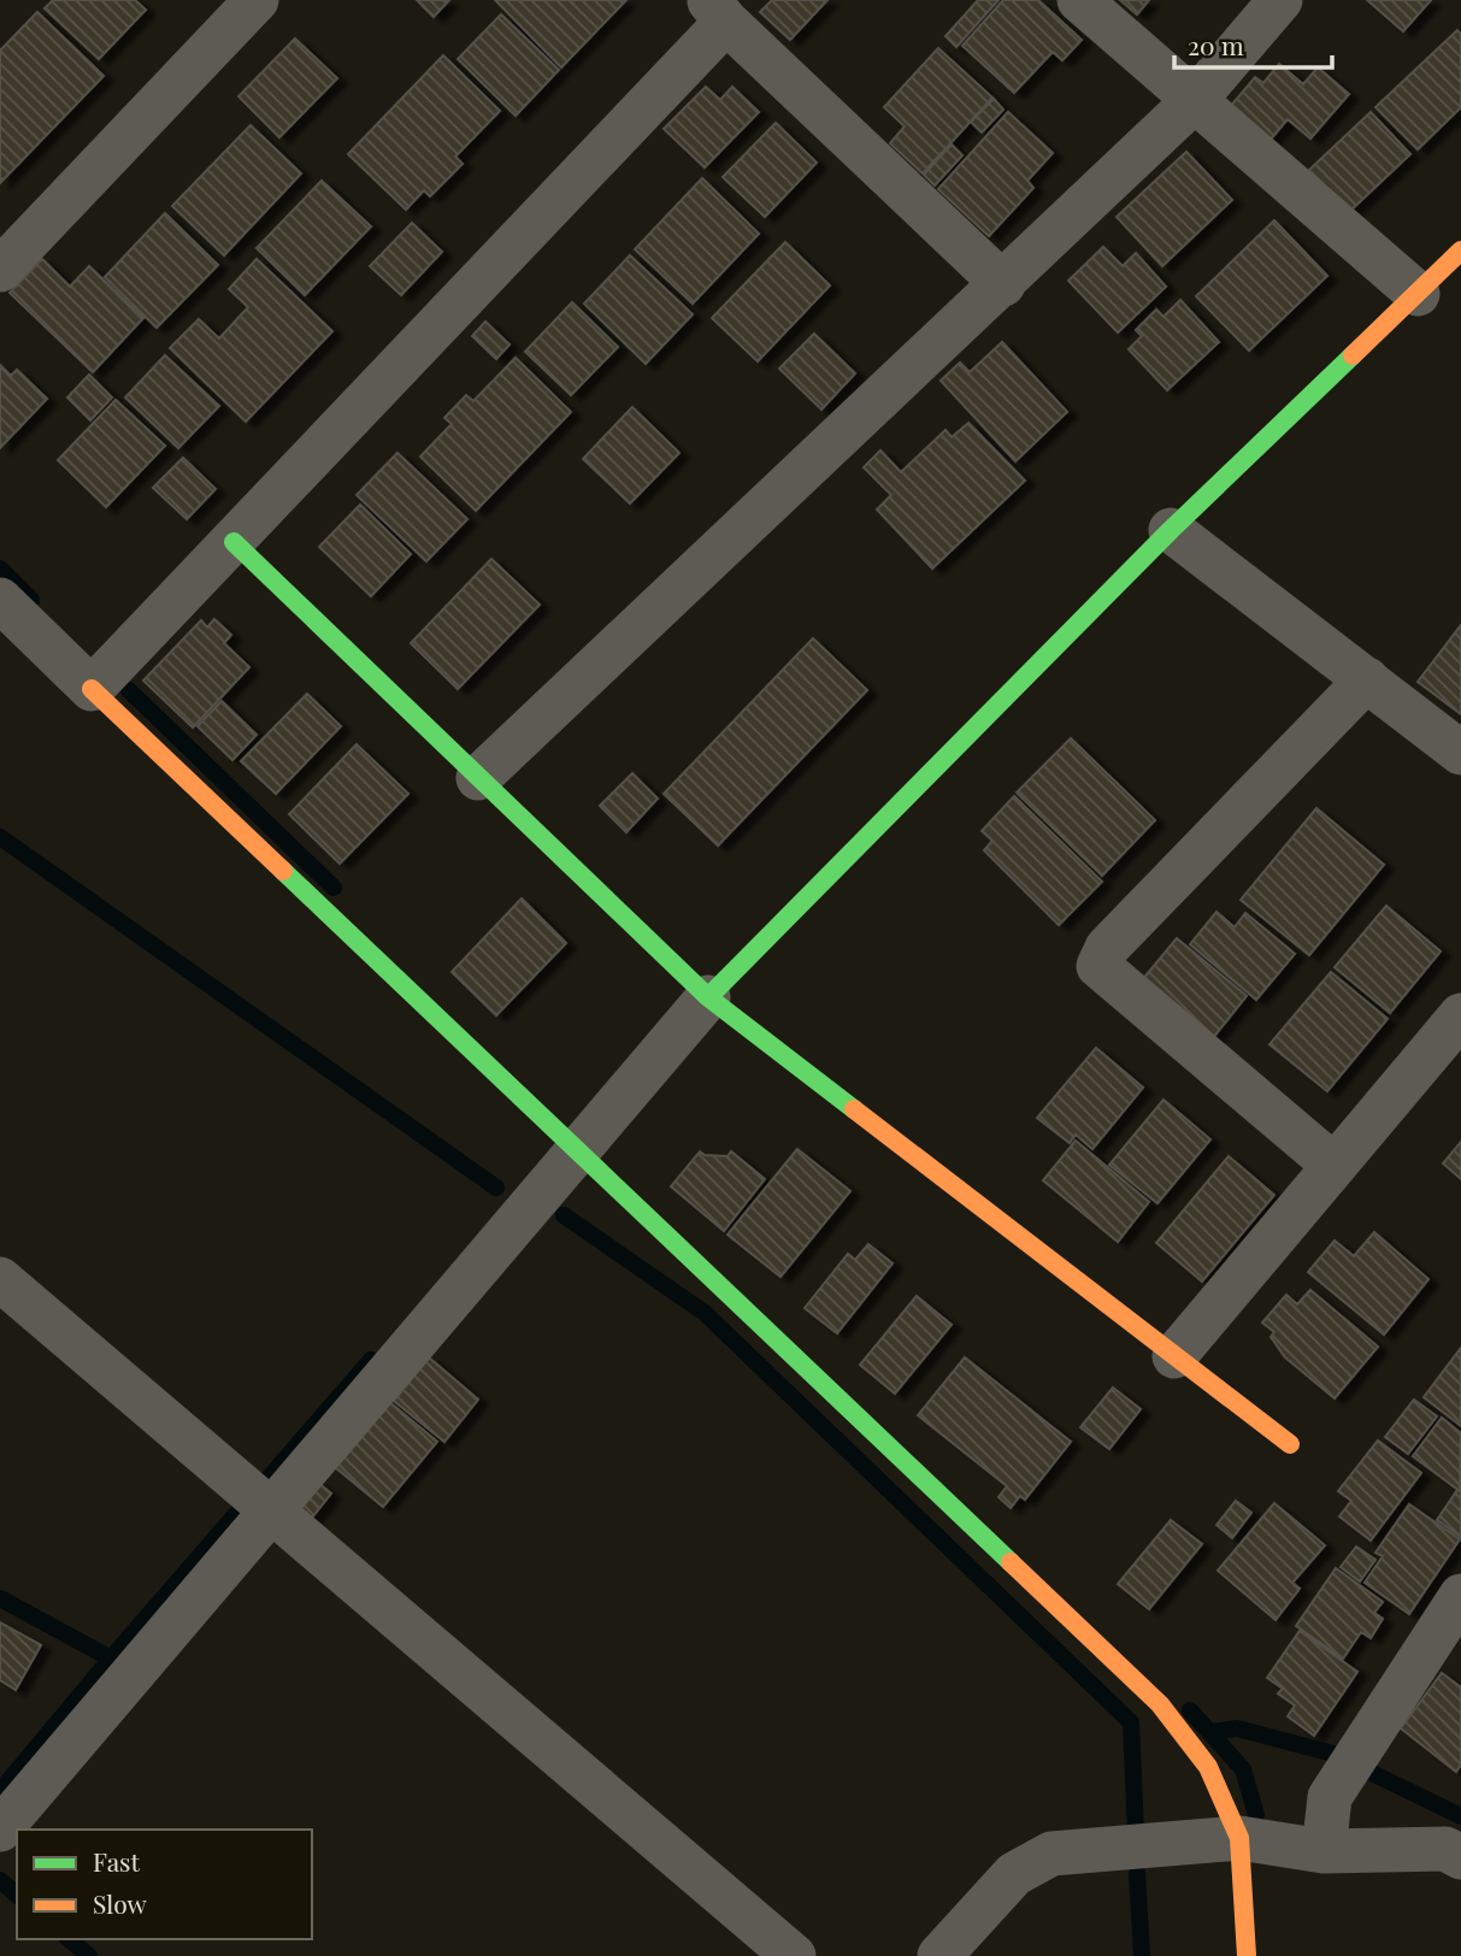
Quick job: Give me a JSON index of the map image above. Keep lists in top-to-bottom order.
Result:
{
  "legend": ["Fast", "Slow"],
  "scale_bar": "20 m"
}
